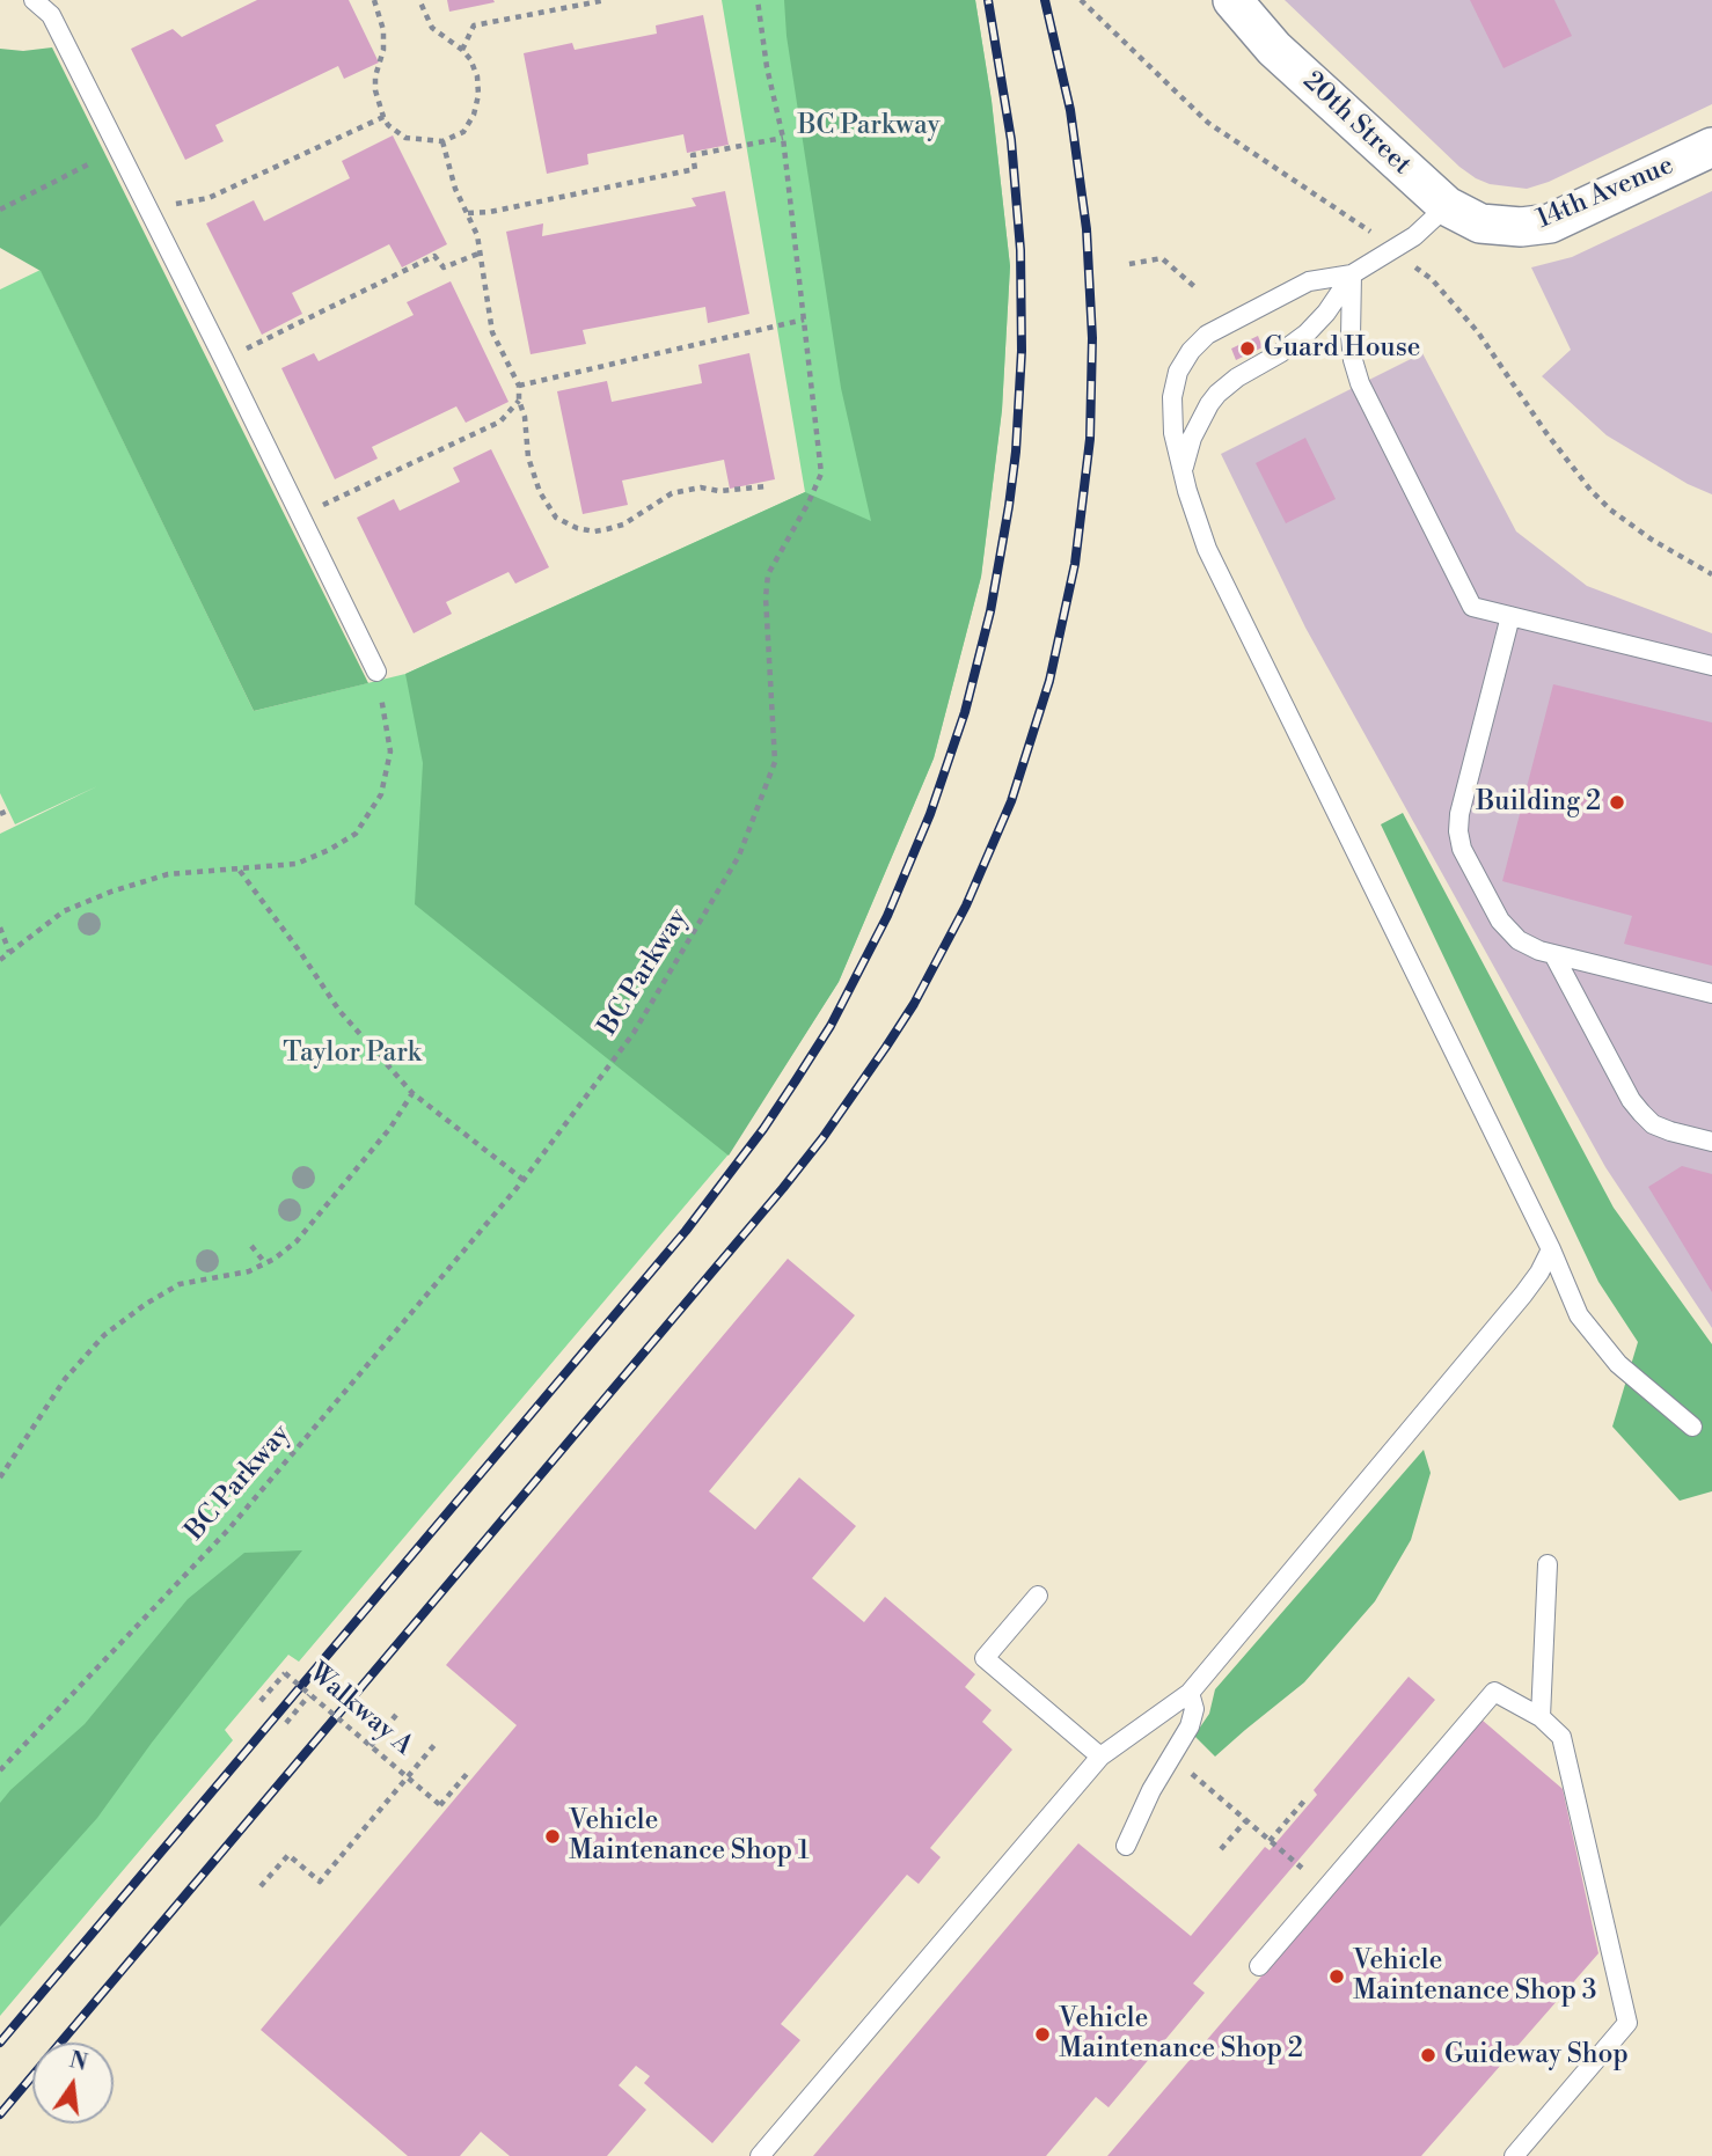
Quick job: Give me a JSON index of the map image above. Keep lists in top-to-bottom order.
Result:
{
  "streets": {
    "street": ["20th Street", "14th Avenue"],
    "path": ["BC Parkway", "Walkway A"]
  },
  "crossings": [
    ["20th Street", "14th Avenue"]
  ],
  "parks": ["BC Parkway", "Taylor Park"],
  "places": [
    "Guard House",
    "Building 2",
    "Vehicle Maintenance Shop 1",
    "Vehicle Maintenance Shop 3",
    "Vehicle Maintenance Shop 2",
    "Guideway Shop"
  ],
  "north": "top"
}
